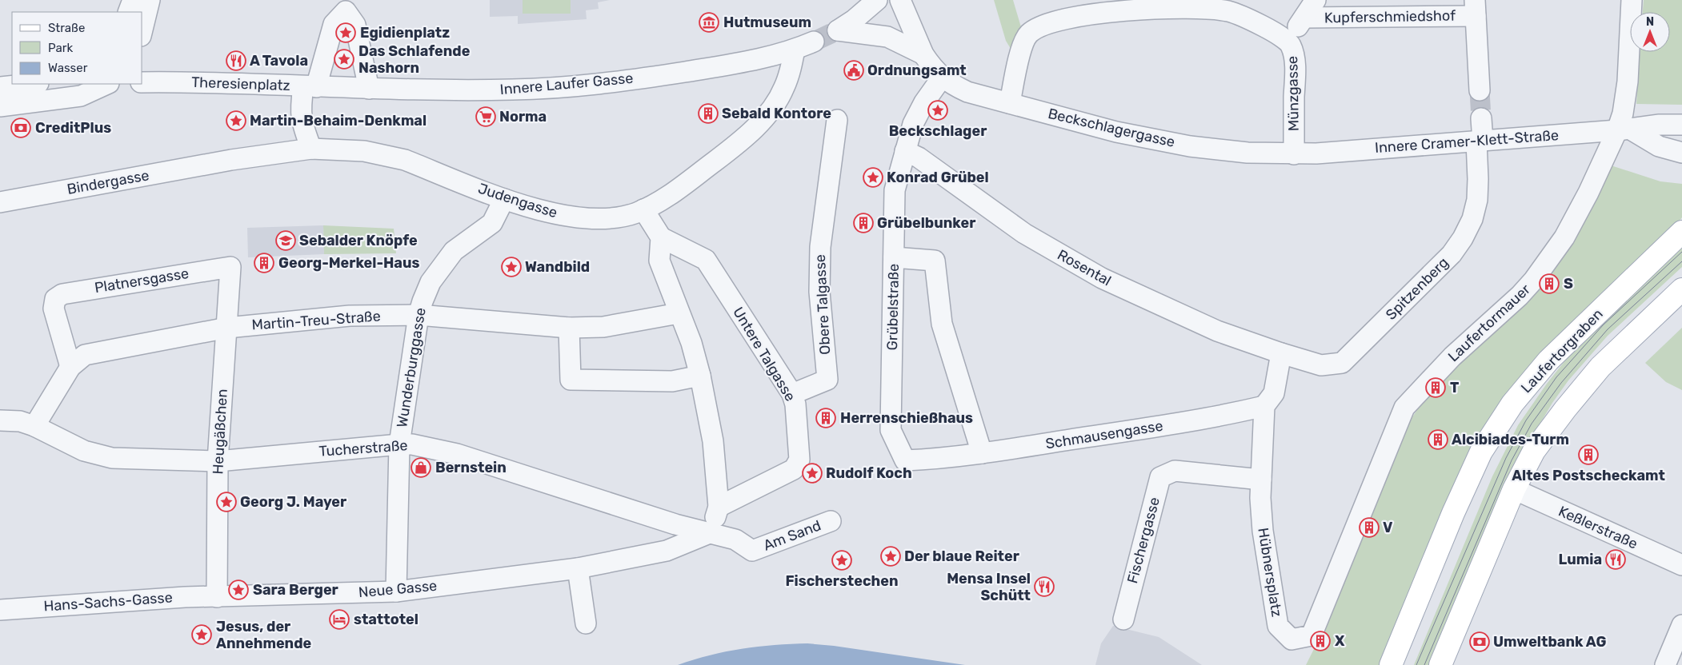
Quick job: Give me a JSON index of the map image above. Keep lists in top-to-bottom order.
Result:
{
  "streets": {
    "main road": ["Laufertorgraben"],
    "street": [
      "Kupferschmiedshof",
      "Theresienplatz",
      "Innere Laufer Gasse",
      "Münzgasse",
      "Beckschlagergasse",
      "Innere Cramer-Klett-Straße",
      "Bindergasse",
      "Judengasse",
      "Rosental",
      "Platnersgasse",
      "Spitzenberg",
      "Obere Talgasse",
      "Grübelstraße",
      "Martin-Treu-Straße",
      "Laufertormauer",
      "Untere Talgasse",
      "Wunderburggasse",
      "Heugäßchen",
      "Schmausengasse",
      "Tucherstraße",
      "Keßlerstraße",
      "Am Sand",
      "Fischergasse",
      "Hübnersplatz",
      "Neue Gasse",
      "Hans-Sachs-Gasse"
    ]
  },
  "crossings": [
    ["Kupferschmiedshof", "Münzgasse"],
    ["Theresienplatz", "Innere Laufer Gasse"],
    ["Theresienplatz", "Bindergasse"],
    ["Theresienplatz", "Judengasse"],
    ["Innere Laufer Gasse", "Judengasse"],
    ["Münzgasse", "Beckschlagergasse"],
    ["Beckschlagergasse", "Innere Cramer-Klett-Straße"],
    ["Beckschlagergasse", "Grübelstraße"],
    ["Innere Cramer-Klett-Straße", "Spitzenberg"],
    ["Innere Cramer-Klett-Straße", "Laufertormauer"],
    ["Bindergasse", "Judengasse"],
    ["Judengasse", "Wunderburggasse"],
    ["Rosental", "Spitzenberg"],
    ["Rosental", "Grübelstraße"],
    ["Rosental", "Hübnersplatz"],
    ["Platnersgasse", "Martin-Treu-Straße"],
    ["Platnersgasse", "Heugäßchen"],
    ["Spitzenberg", "Hübnersplatz"],
    ["Obere Talgasse", "Untere Talgasse"],
    ["Grübelstraße", "Schmausengasse"],
    ["Martin-Treu-Straße", "Wunderburggasse"],
    ["Martin-Treu-Straße", "Heugäßchen"],
    ["Martin-Treu-Straße", "Tucherstraße"],
    ["Laufertormauer", "Hübnersplatz"],
    ["Wunderburggasse", "Tucherstraße"],
    ["Wunderburggasse", "Neue Gasse"],
    ["Heugäßchen", "Tucherstraße"],
    ["Heugäßchen", "Neue Gasse"],
    ["Heugäßchen", "Hans-Sachs-Gasse"],
    ["Schmausengasse", "Hübnersplatz"],
    ["Tucherstraße", "Am Sand"],
    ["Tucherstraße", "Neue Gasse"],
    ["Am Sand", "Neue Gasse"],
    ["Fischergasse", "Hübnersplatz"],
    ["Neue Gasse", "Hans-Sachs-Gasse"]
  ],
  "places": {
    "museum": ["Hutmuseum"],
    "place": [
      "Egidienplatz",
      "Das Schlafende Nashorn",
      "Beckschlager",
      "Martin-Behaim-Denkmal",
      "Konrad Grübel",
      "Wandbild",
      "Rudolf Koch",
      "Georg J. Mayer",
      "Der blaue Reiter",
      "Fischerstechen",
      "Sara Berger",
      "Jesus, der Annehmende"
    ],
    "restaurant": ["A Tavola", "Lumia", "Mensa Insel Schütt"],
    "public building": ["Ordnungsamt"],
    "building": [
      "Sebald Kontore",
      "Grübelbunker",
      "Georg-Merkel-Haus",
      "S",
      "T",
      "Herrenschießhaus",
      "Alcibiades-Turm",
      "Altes Postscheckamt",
      "V",
      "X"
    ],
    "supermarket": ["Norma"],
    "bank": ["CreditPlus", "Umweltbank AG"],
    "school or university": ["Sebalder Knöpfe"],
    "shop": ["Bernstein"],
    "hotel": ["stattotel"]
  },
  "legend": ["Straße", "Park", "Wasser"],
  "north": "top"
}
